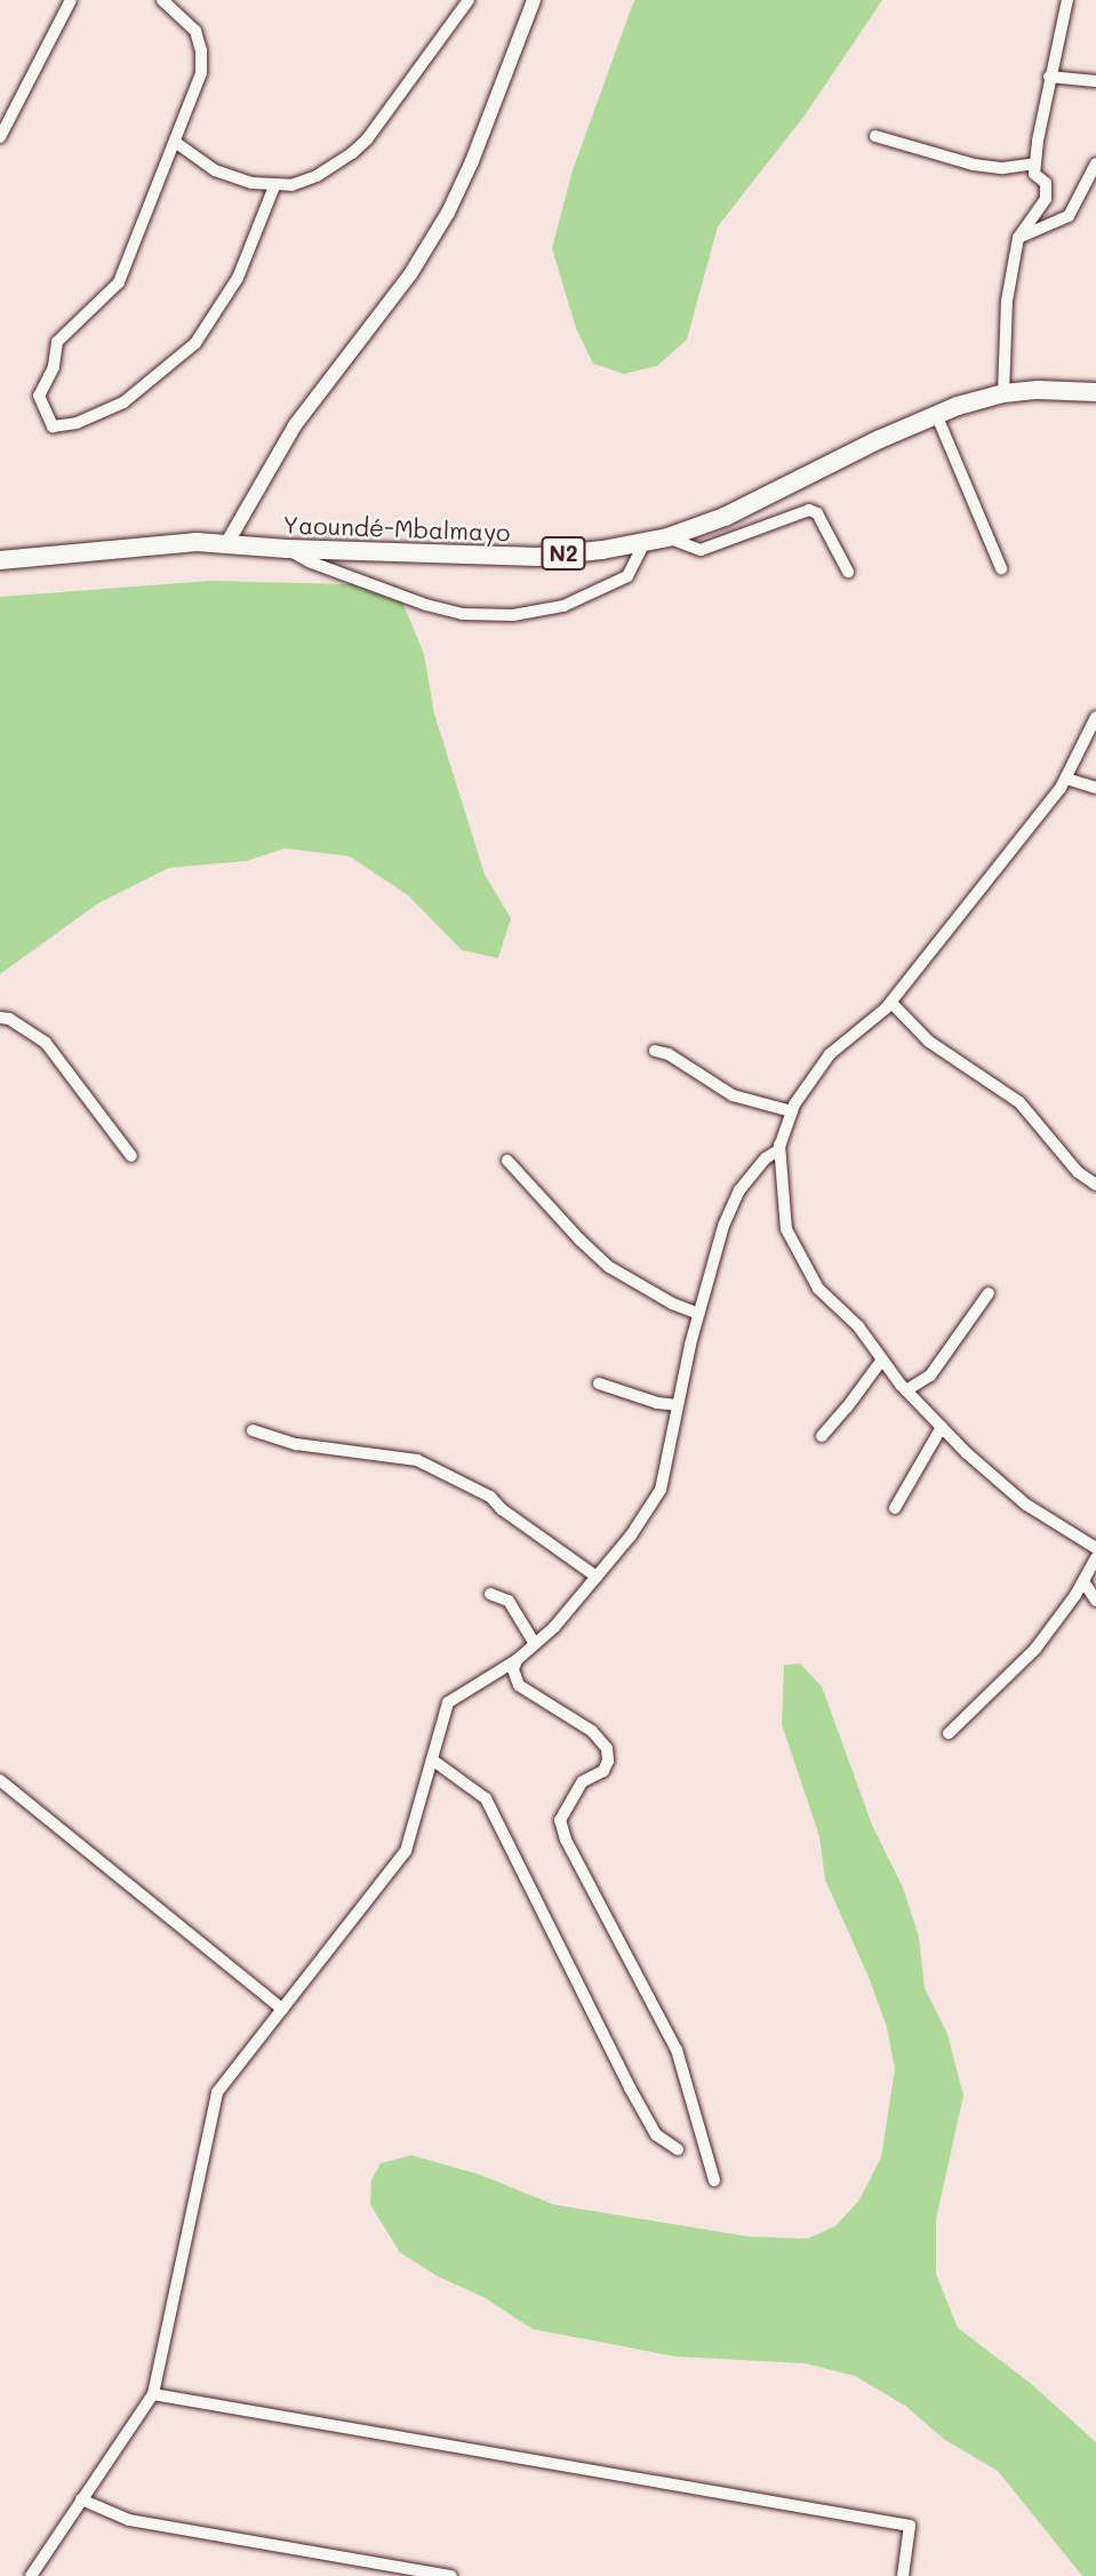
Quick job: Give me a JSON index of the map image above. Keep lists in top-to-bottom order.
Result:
{
  "streets": {
    "highway": ["Yaoundé-Mbalmayo", "N2"]
  }
}
